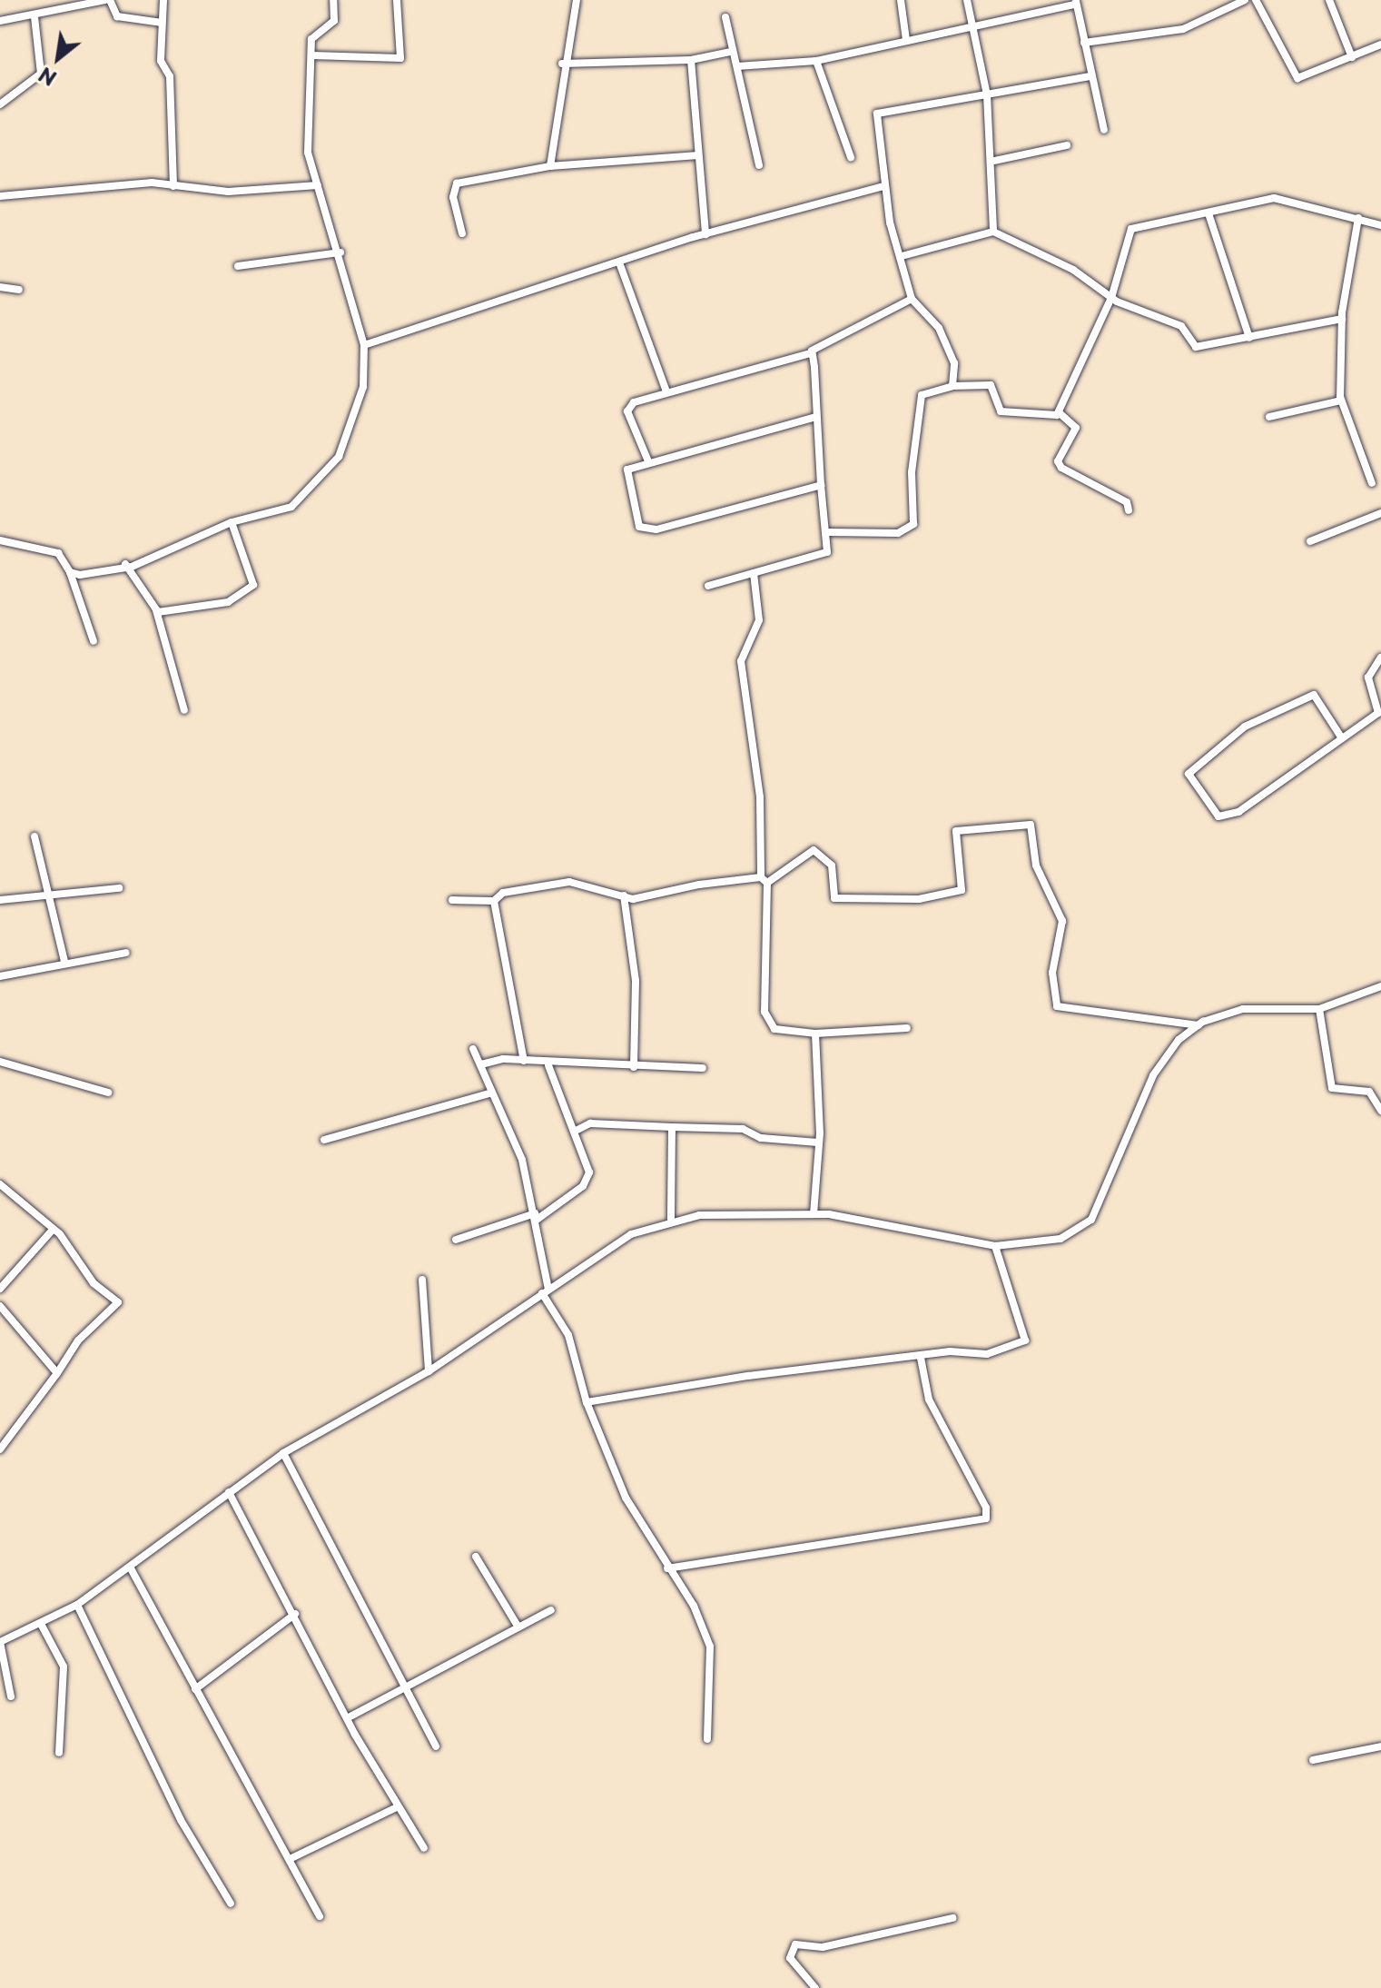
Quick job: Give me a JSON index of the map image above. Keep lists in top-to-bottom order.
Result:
{
  "north": "bottom left"
}
